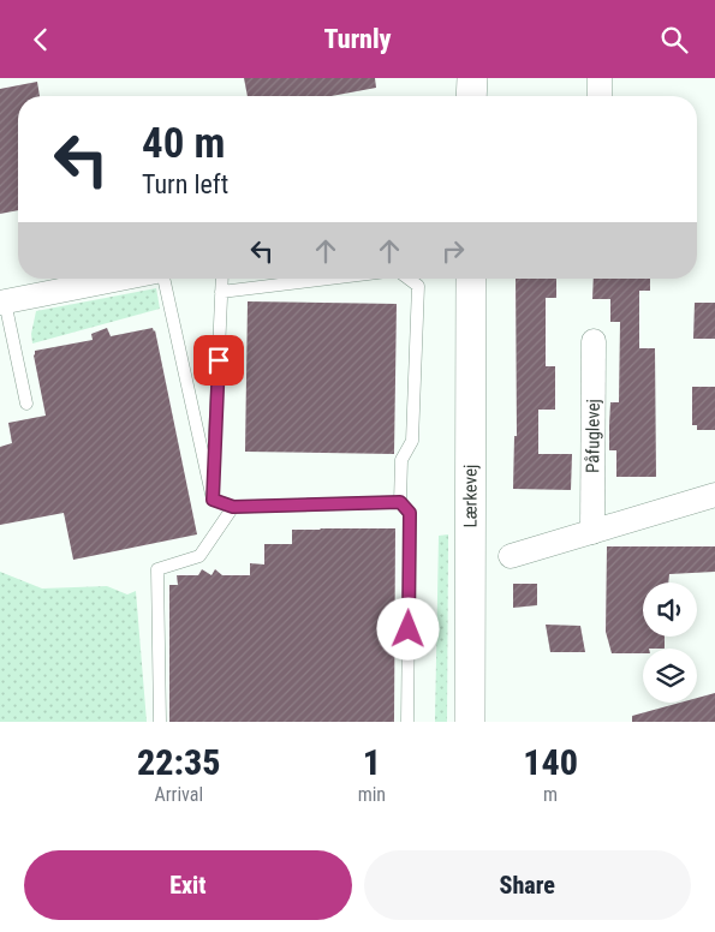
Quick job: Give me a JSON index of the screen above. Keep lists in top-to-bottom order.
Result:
{
  "streets": {
    "street": ["Påfuglevej", "Lærkevej"]
  },
  "page": {
    "header": "Turnly",
    "turn": ["40 m", "Turn left"],
    "eta": [
      "22:35",
      "Arrival",
      "1",
      "min",
      "140",
      "m"
    ],
    "buttons": ["Exit", "Share"]
  }
}
